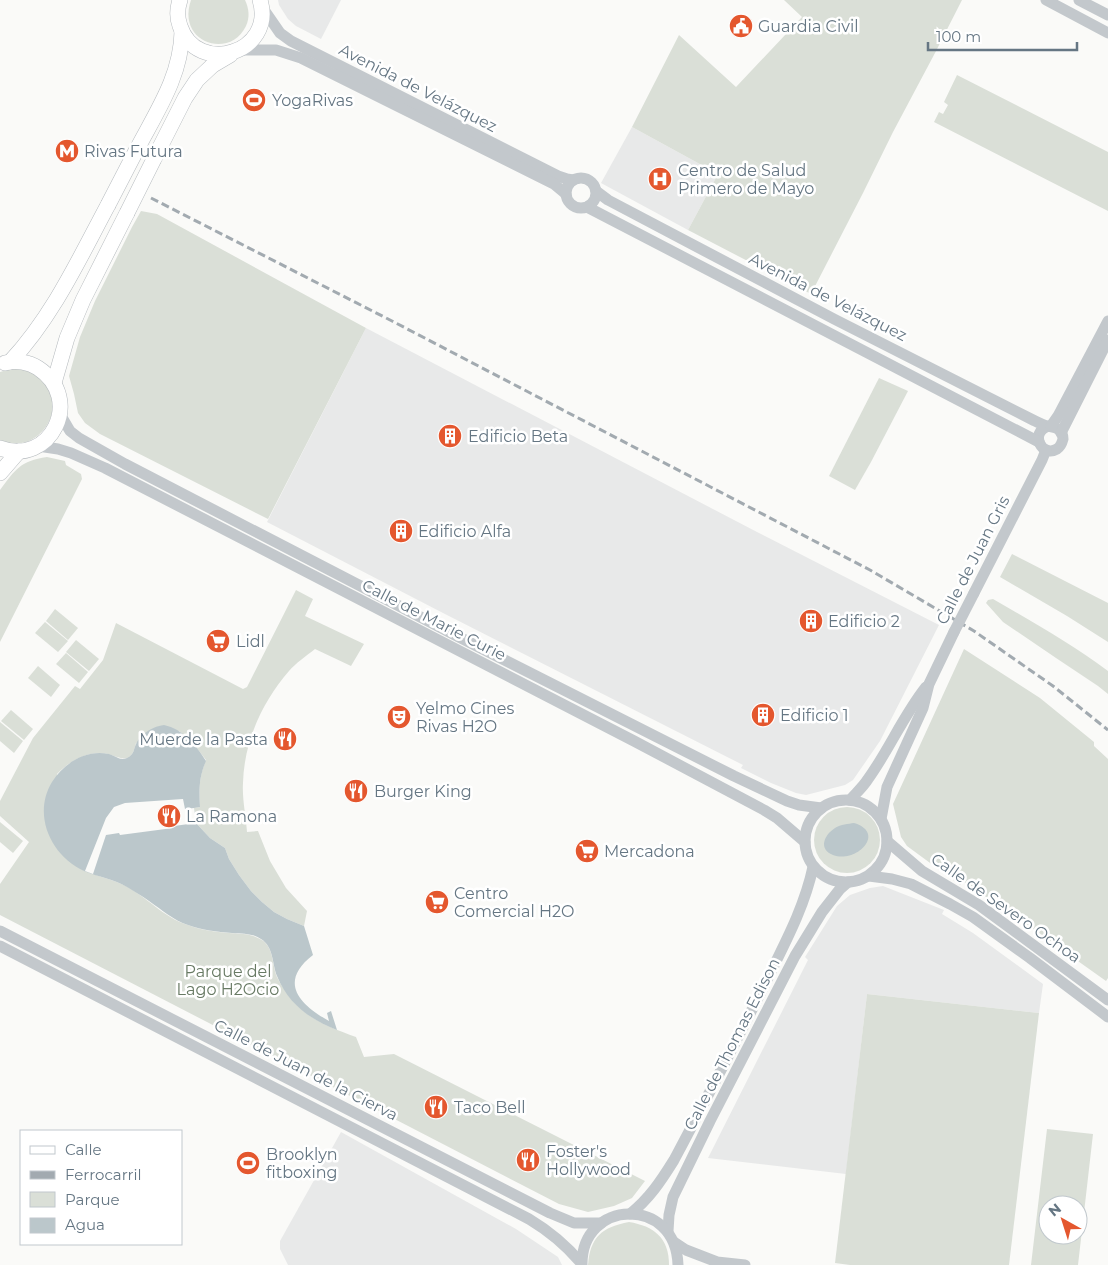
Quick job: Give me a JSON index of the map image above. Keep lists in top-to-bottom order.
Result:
{
  "streets": {
    "street": [
      "Avenida de Velázquez",
      "Calle de Juan Gris",
      "Calle de Marie Curie",
      "Calle de Severo Ochoa",
      "Calle de Thomas Edison",
      "Calle de Juan de la Cierva"
    ]
  },
  "crossings": [
    ["Avenida de Velázquez", "Calle de Juan Gris"],
    ["Calle de Juan Gris", "Calle de Marie Curie"],
    ["Calle de Juan Gris", "Calle de Severo Ochoa"],
    ["Calle de Juan Gris", "Calle de Thomas Edison"],
    ["Calle de Marie Curie", "Calle de Severo Ochoa"],
    ["Calle de Marie Curie", "Calle de Thomas Edison"],
    ["Calle de Severo Ochoa", "Calle de Thomas Edison"]
  ],
  "parks": ["Parque del Lago H2Ocio"],
  "places": {
    "public building": ["Guardia Civil"],
    "sports": ["YogaRivas", "Brooklyn fitboxing"],
    "metro station": ["Rivas Futura"],
    "hospital": ["Centro de Salud Primero de Mayo"],
    "building": [
      "Edificio Beta",
      "Edificio Alfa",
      "Edificio 2",
      "Edificio 1"
    ],
    "supermarket": ["Lidl", "Mercadona", "Centro Comercial H2O"],
    "theatre": ["Yelmo Cines Rivas H2O"],
    "restaurant": [
      "Muerde la Pasta",
      "Burger King",
      "La Ramona",
      "Taco Bell",
      "Foster's Hollywood"
    ]
  },
  "legend": [
    "Calle",
    "Ferrocarril",
    "Parque",
    "Agua"
  ],
  "scale_bar": "100 m",
  "north": "top left"
}
